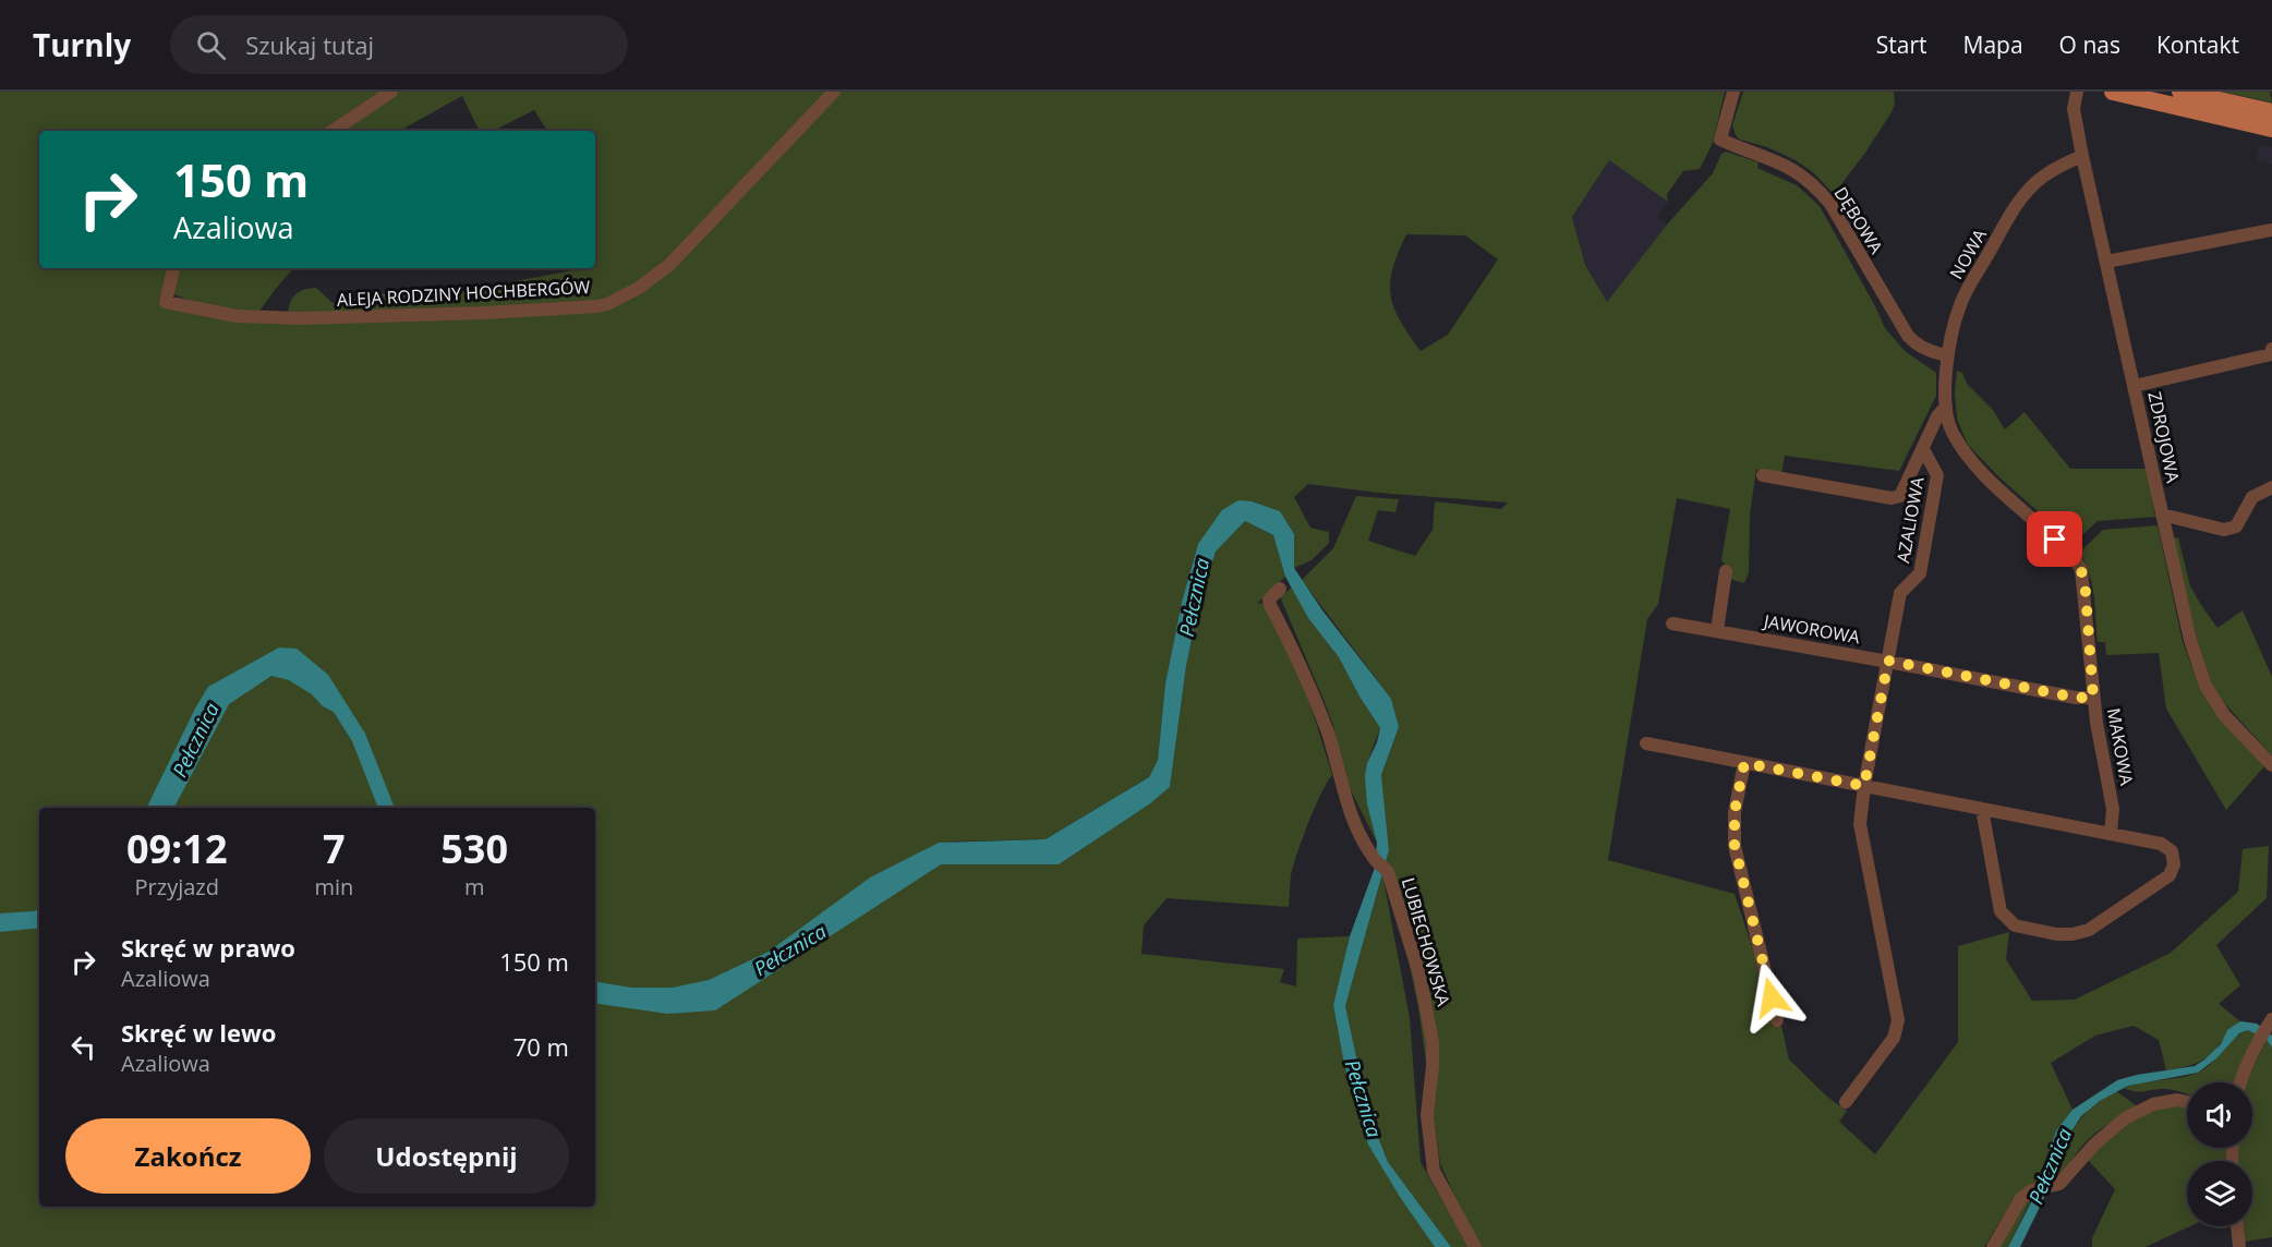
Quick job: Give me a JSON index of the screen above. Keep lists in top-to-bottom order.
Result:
{
  "streets": {
    "street": [
      "DĘBOWA",
      "NOWA",
      "ALEJA RODZINY HOCHBERGÓW",
      "ZDROJOWA",
      "AZALIOWA",
      "JAWOROWA",
      "MAKOWA",
      "LUBIECHOWSKA"
    ]
  },
  "crossings": [
    ["DĘBOWA", "NOWA"],
    ["NOWA", "ZDROJOWA"],
    ["NOWA", "MAKOWA"],
    ["AZALIOWA", "JAWOROWA"],
    ["JAWOROWA", "MAKOWA"]
  ],
  "water": ["Pełcznica"],
  "page": {
    "header": "Turnly",
    "search": "Szukaj tutaj",
    "nav": [
      "Start",
      "Mapa",
      "O nas",
      "Kontakt"
    ],
    "turn": ["150 m", "Azaliowa"],
    "eta": [
      "09:12",
      "Przyjazd",
      "7",
      "min",
      "530",
      "m"
    ],
    "list": [
      {
        "name": "Skręć w prawo",
        "note": "Azaliowa",
        "value": "150 m"
      },
      {
        "name": "Skręć w lewo",
        "note": "Azaliowa",
        "value": "70 m"
      }
    ],
    "buttons": ["Zakończ", "Udostępnij"]
  }
}
